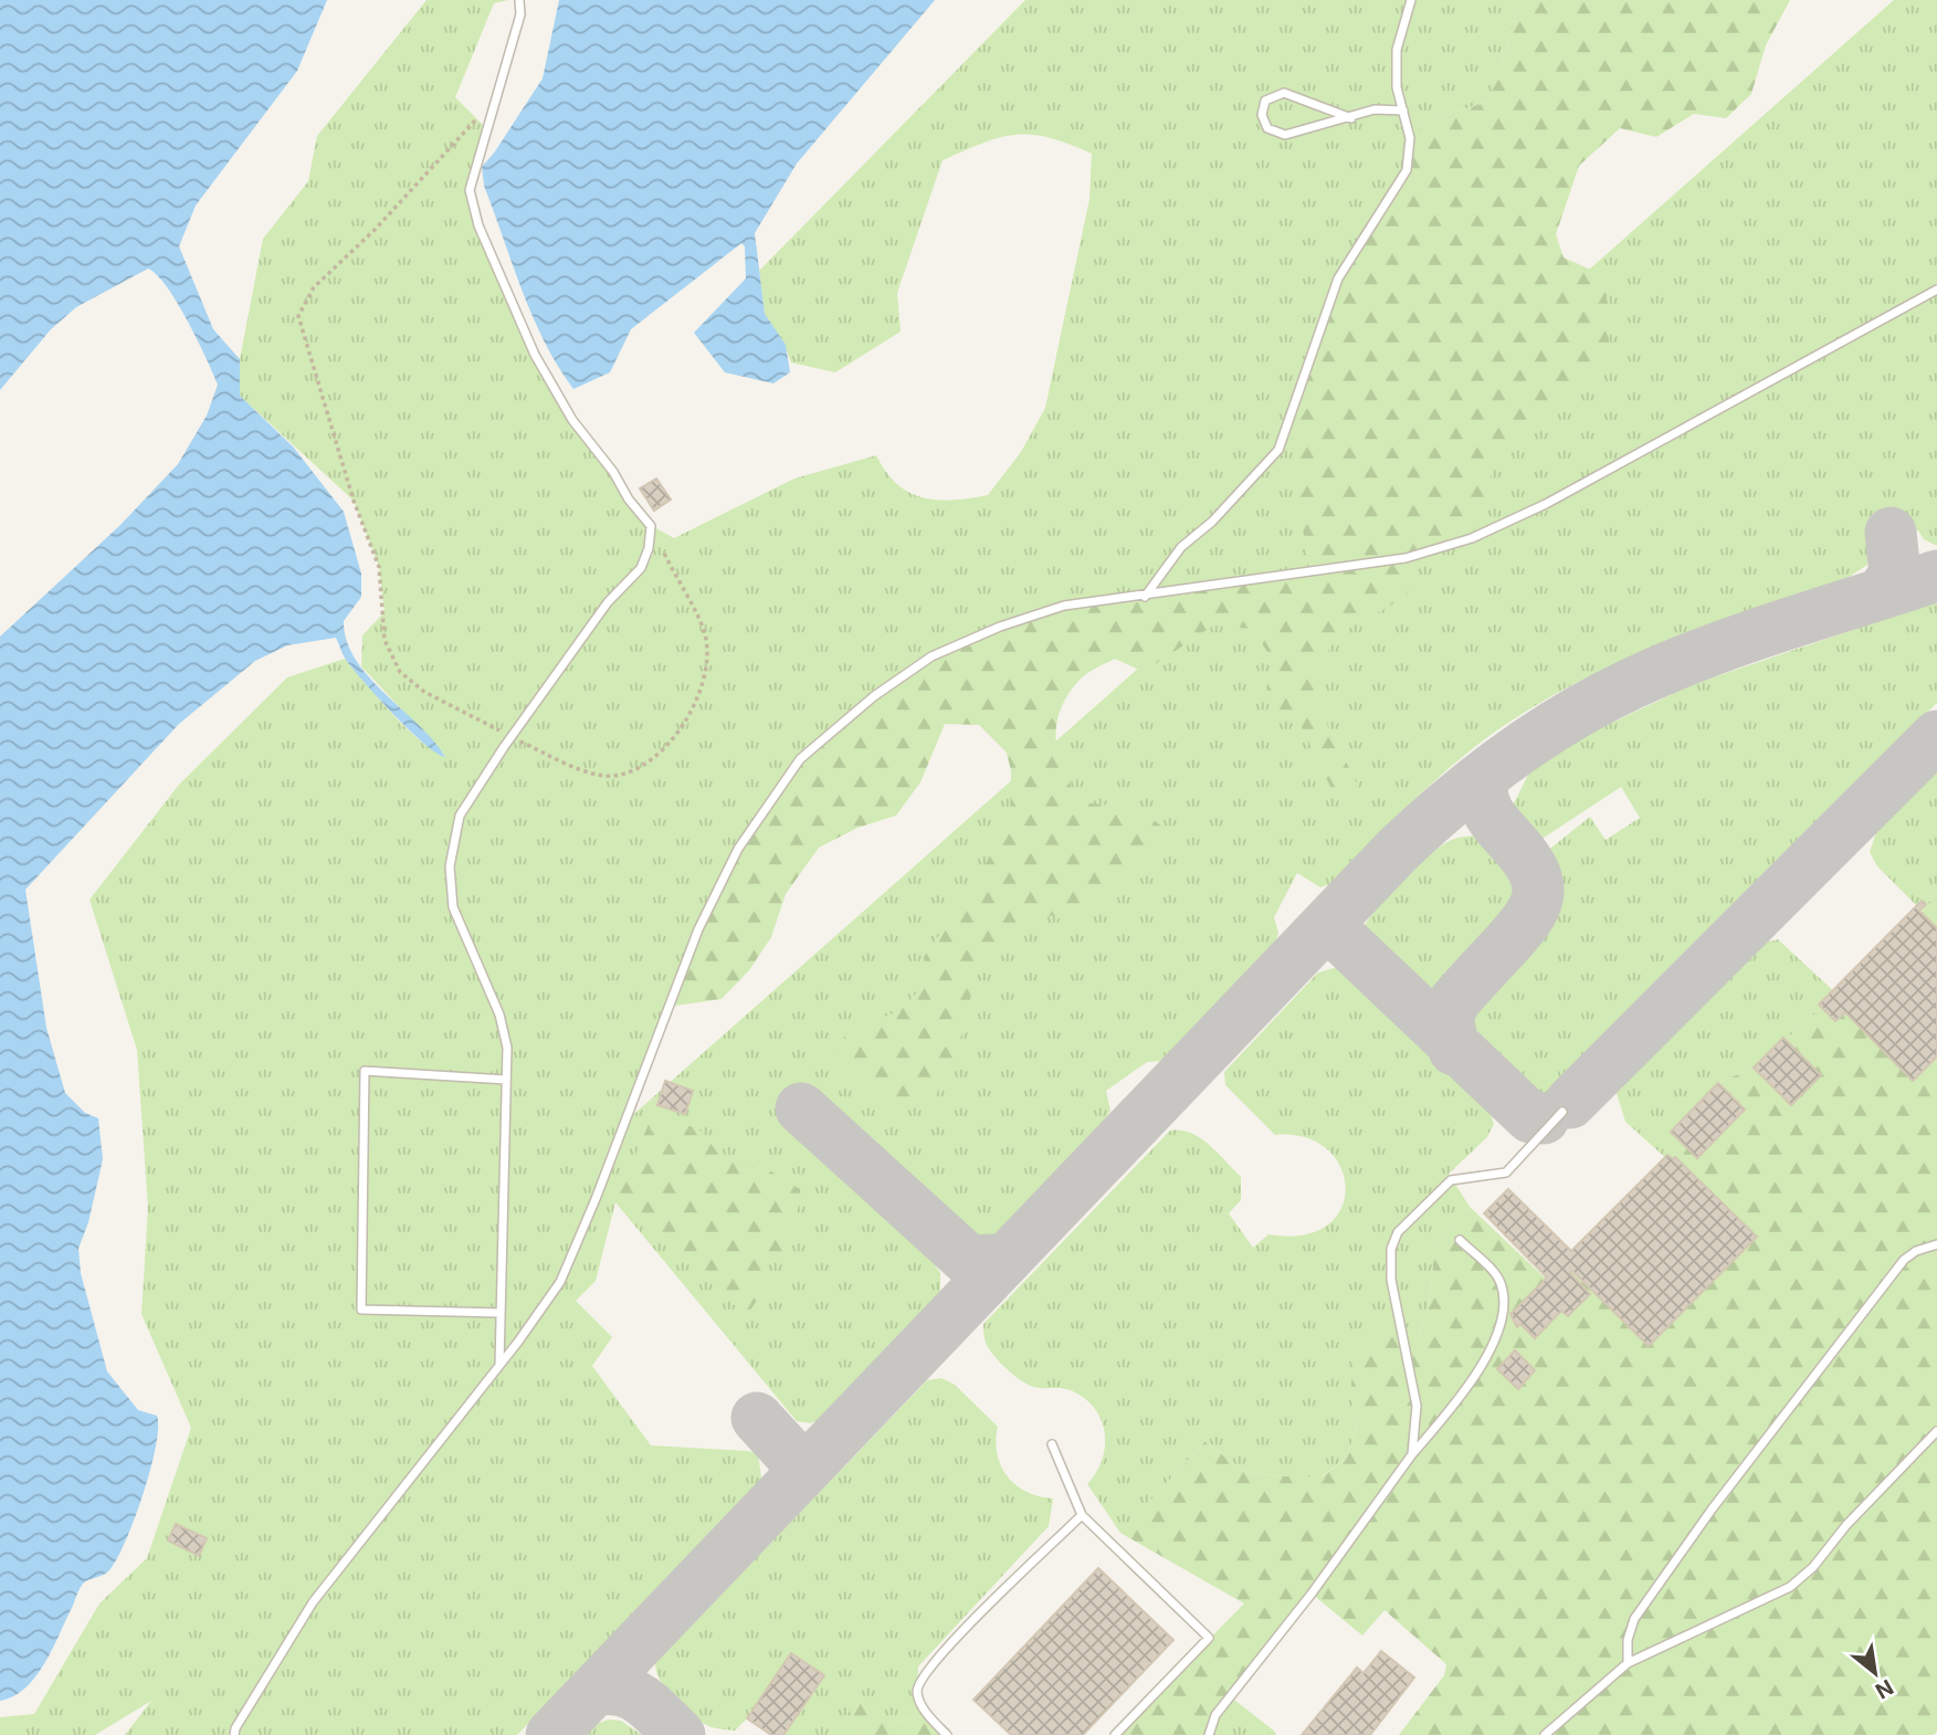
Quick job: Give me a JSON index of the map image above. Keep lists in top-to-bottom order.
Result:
{
  "north": "bottom right"
}
